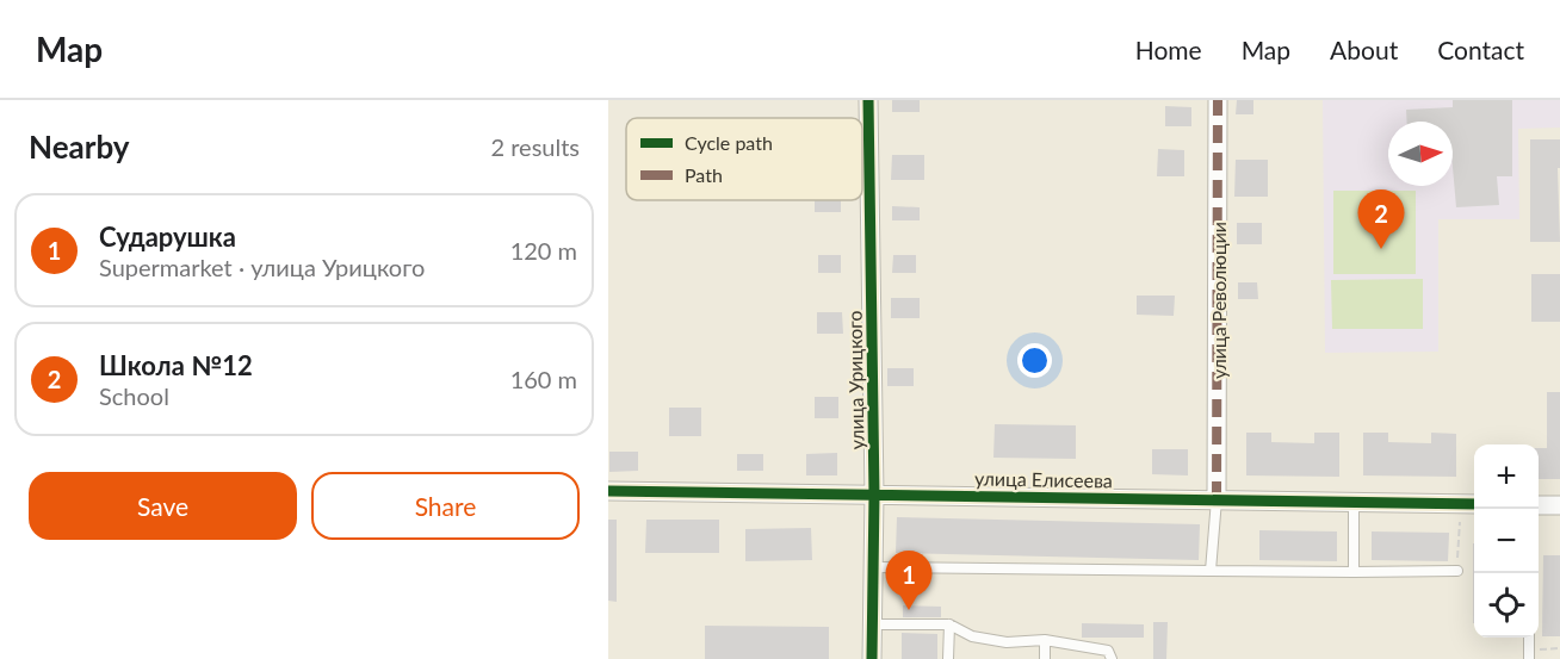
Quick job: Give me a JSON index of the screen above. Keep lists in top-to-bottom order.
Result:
{
  "streets": {
    "street": ["улица Революции", "улица Урицкого", "улица Елисеева"]
  },
  "crossings": [
    ["улица Революции", "улица Елисеева"],
    ["улица Урицкого", "улица Елисеева"]
  ],
  "legend": ["Cycle path", "Path"],
  "north": "right",
  "page": {
    "header": "Map",
    "nav": [
      "Home",
      "Map",
      "About",
      "Contact"
    ],
    "heading": ["Nearby", "2 results"],
    "pins": ["2", "1"],
    "list": [
      {
        "mark": "1",
        "name": "Сударушка",
        "note": "Supermarket · улица Урицкого",
        "value": "120 m"
      },
      {
        "mark": "2",
        "name": "Школа №12",
        "note": "School",
        "value": "160 m"
      }
    ],
    "map_buttons": ["+", "−"],
    "buttons": ["Save", "Share"]
  }
}
